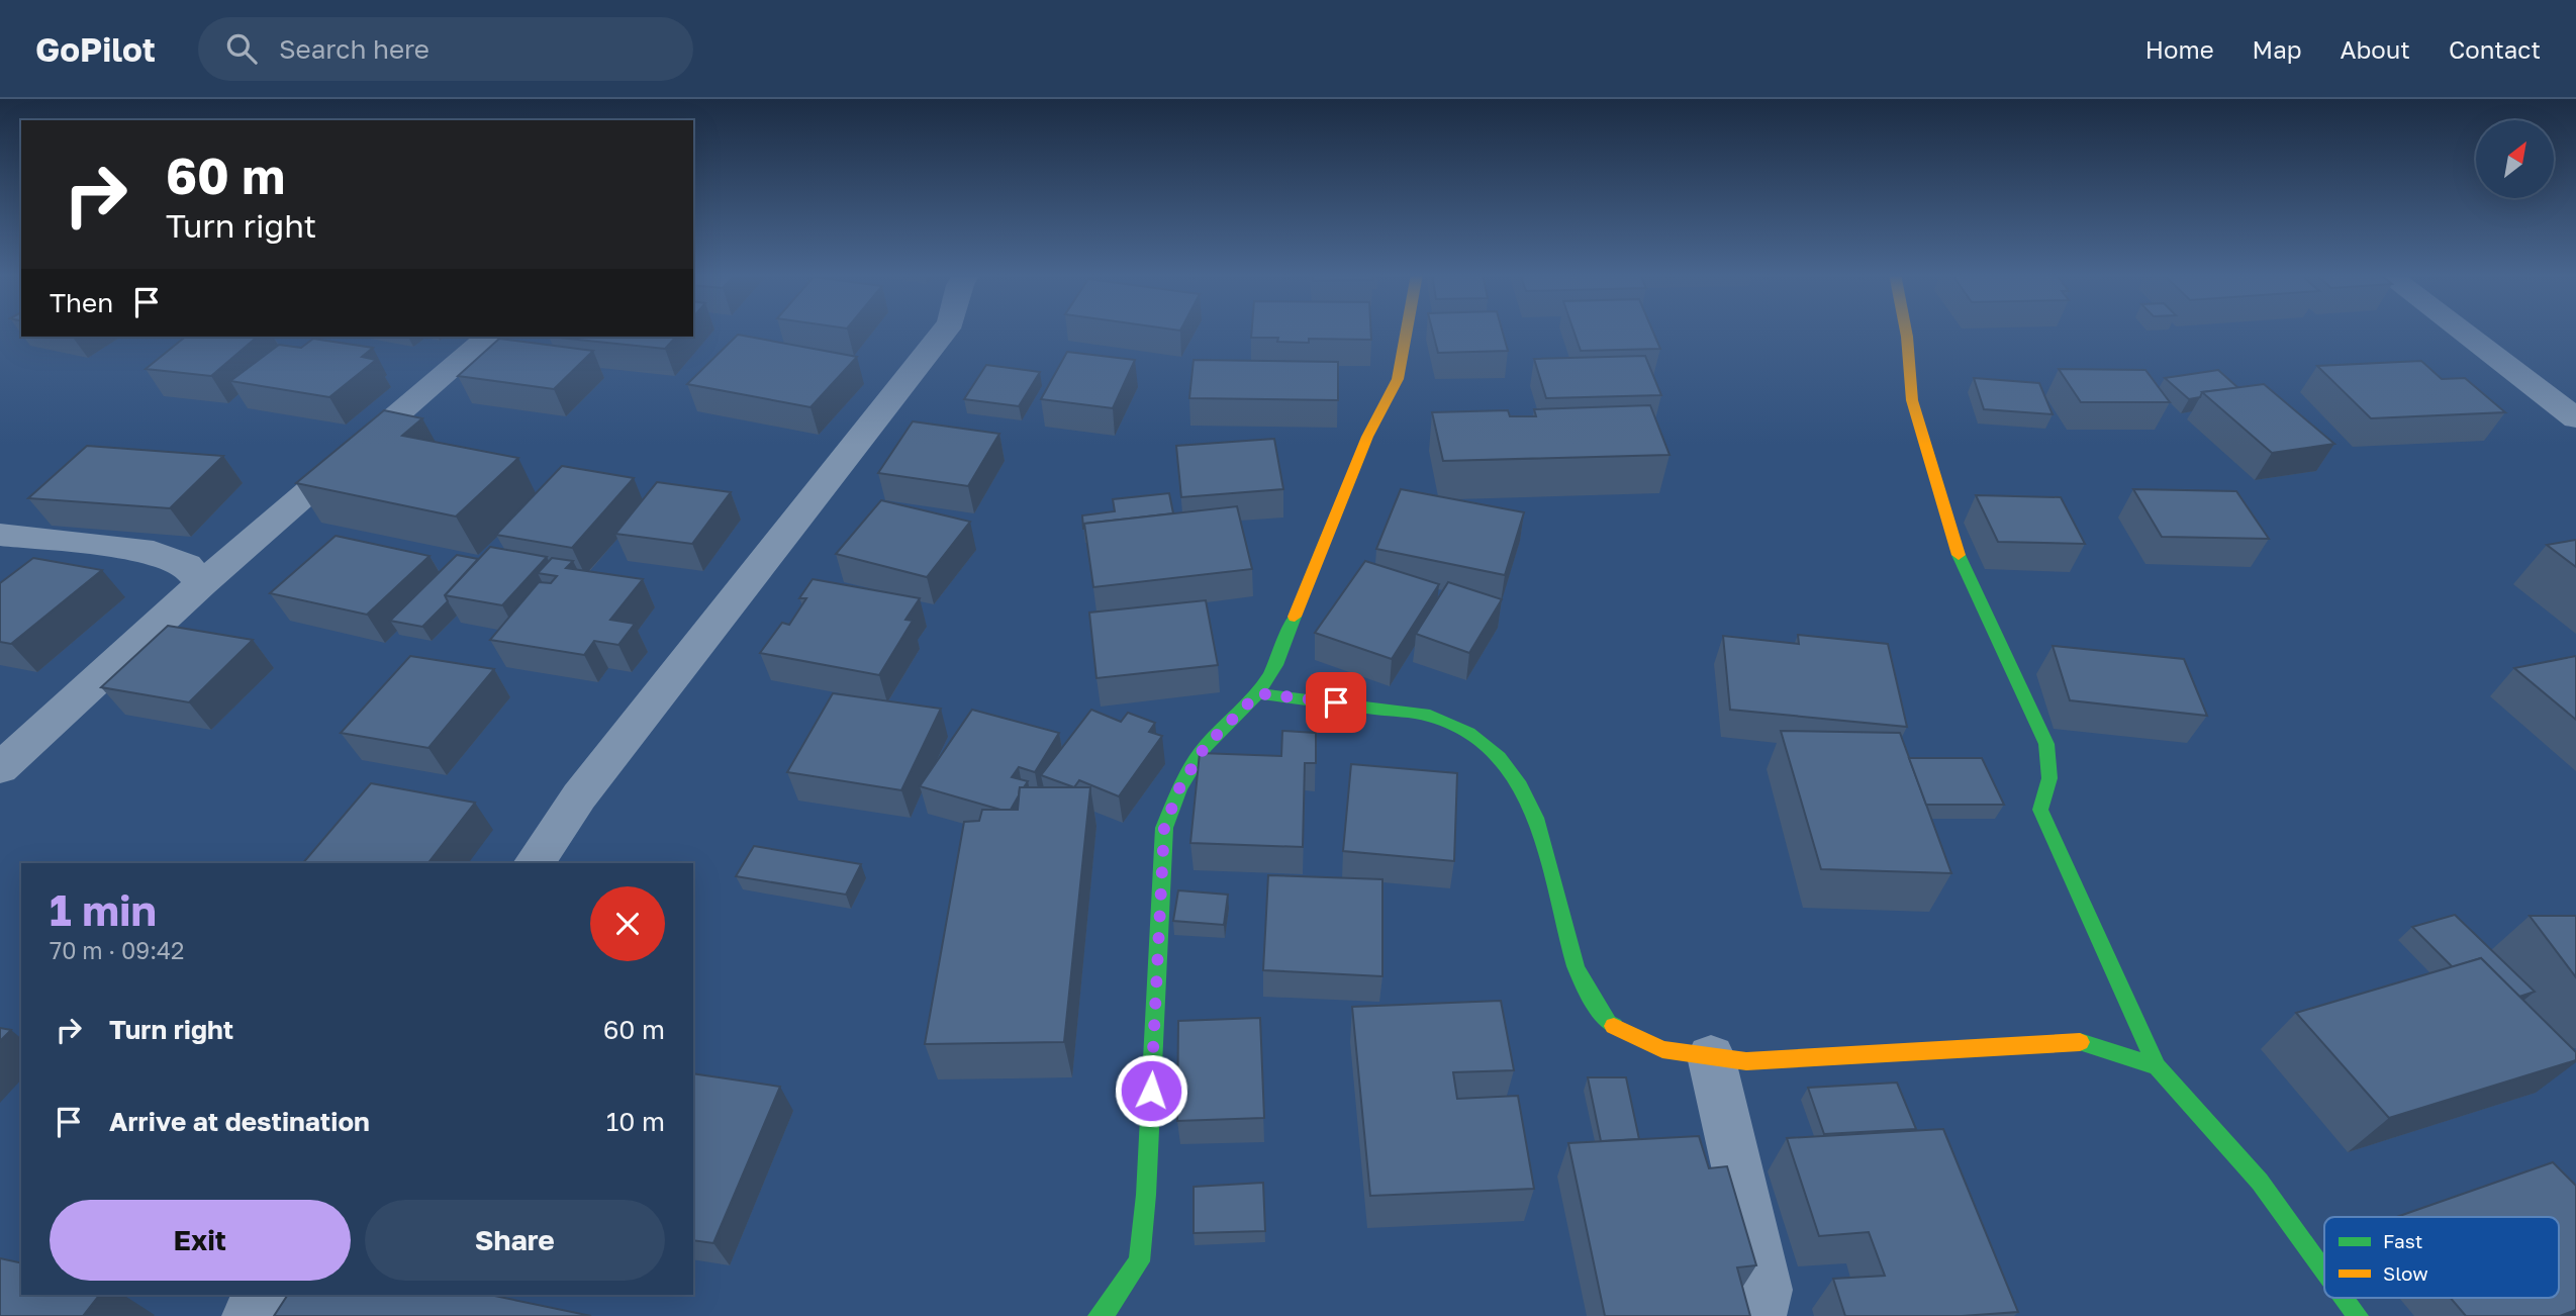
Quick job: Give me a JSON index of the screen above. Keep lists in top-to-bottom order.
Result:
{
  "legend": ["Fast", "Slow"],
  "north": "top right",
  "page": {
    "header": "GoPilot",
    "search": "Search here",
    "nav": [
      "Home",
      "Map",
      "About",
      "Contact"
    ],
    "turn": ["60 m", "Turn right"],
    "then": "Then",
    "heading": ["1 min", "70 m · 09:42"],
    "list": [
      {
        "name": "Turn right",
        "value": "60 m"
      },
      {
        "name": "Arrive at destination",
        "value": "10 m"
      }
    ],
    "buttons": ["Exit", "Share"]
  }
}
